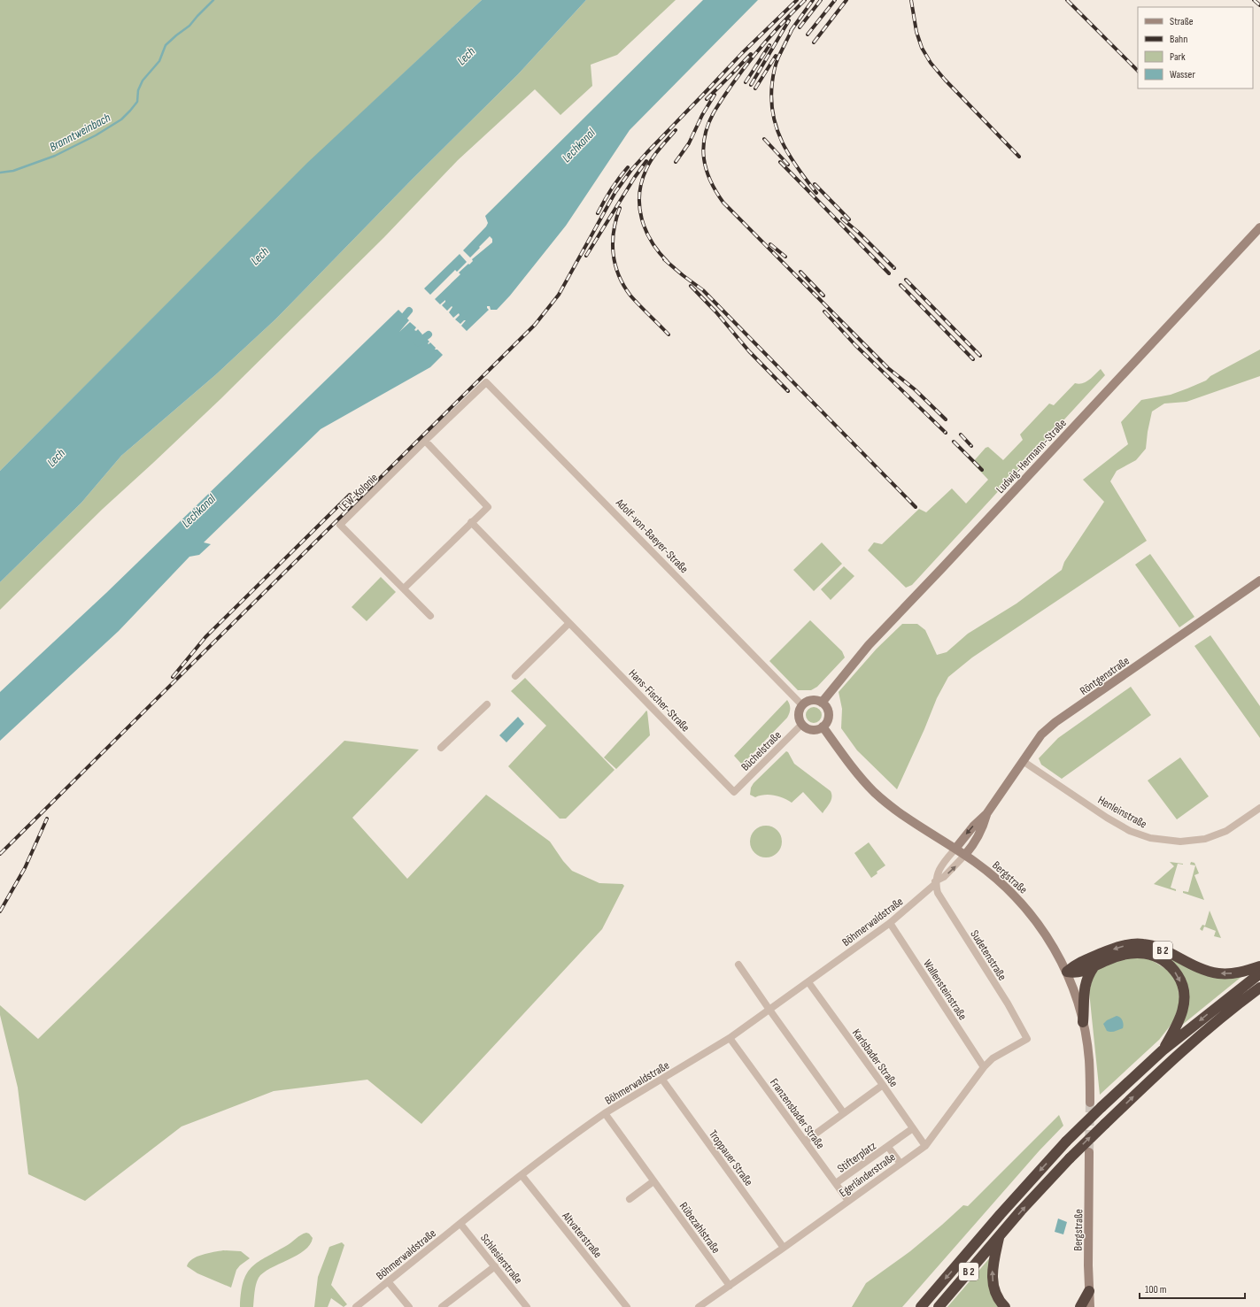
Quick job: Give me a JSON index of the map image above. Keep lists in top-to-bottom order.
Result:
{
  "streets": {
    "highway": ["B 2"],
    "street": [
      "Ludwig-Hermann-Straße",
      "LEW-Kolonie",
      "Adolf-von-Baeyer-Straße",
      "Röntgenstraße",
      "Hans-Fischer-Straße",
      "Büchelstraße",
      "Henleinstraße",
      "Bergstraße",
      "Böhmerwaldstraße",
      "Sudetenstraße",
      "Wallensteinstraße",
      "Karlsbader Straße",
      "Franzensbader Straße",
      "Stifterplatz",
      "Troppauer Straße",
      "Egerländerstraße",
      "Rübezahlstraße",
      "Altvaterstraße",
      "Schlesierstraße"
    ]
  },
  "crossings": [
    ["Ludwig-Hermann-Straße", "Adolf-von-Baeyer-Straße"],
    ["Ludwig-Hermann-Straße", "Büchelstraße"],
    ["Ludwig-Hermann-Straße", "Bergstraße"],
    ["LEW-Kolonie", "Adolf-von-Baeyer-Straße"],
    ["Adolf-von-Baeyer-Straße", "Büchelstraße"],
    ["Adolf-von-Baeyer-Straße", "Bergstraße"],
    ["Röntgenstraße", "Henleinstraße"],
    ["Röntgenstraße", "Bergstraße"],
    ["Hans-Fischer-Straße", "Büchelstraße"],
    ["Büchelstraße", "Bergstraße"],
    ["Bergstraße", "B 2"],
    ["Böhmerwaldstraße", "Sudetenstraße"],
    ["Böhmerwaldstraße", "Wallensteinstraße"],
    ["Böhmerwaldstraße", "Karlsbader Straße"],
    ["Böhmerwaldstraße", "Franzensbader Straße"],
    ["Böhmerwaldstraße", "Troppauer Straße"],
    ["Böhmerwaldstraße", "Rübezahlstraße"],
    ["Böhmerwaldstraße", "Altvaterstraße"],
    ["Böhmerwaldstraße", "Schlesierstraße"],
    ["Sudetenstraße", "Egerländerstraße"],
    ["Wallensteinstraße", "Egerländerstraße"],
    ["Karlsbader Straße", "Stifterplatz"],
    ["Karlsbader Straße", "Egerländerstraße"],
    ["Franzensbader Straße", "Stifterplatz"],
    ["Franzensbader Straße", "Egerländerstraße"],
    ["Stifterplatz", "Egerländerstraße"],
    ["Troppauer Straße", "Egerländerstraße"],
    ["Egerländerstraße", "Rübezahlstraße"]
  ],
  "water": ["Lech", "Branntweinbach", "Lechkanal"],
  "legend": [
    "Straße",
    "Bahn",
    "Park",
    "Wasser"
  ],
  "scale_bar": "100 m"
}
